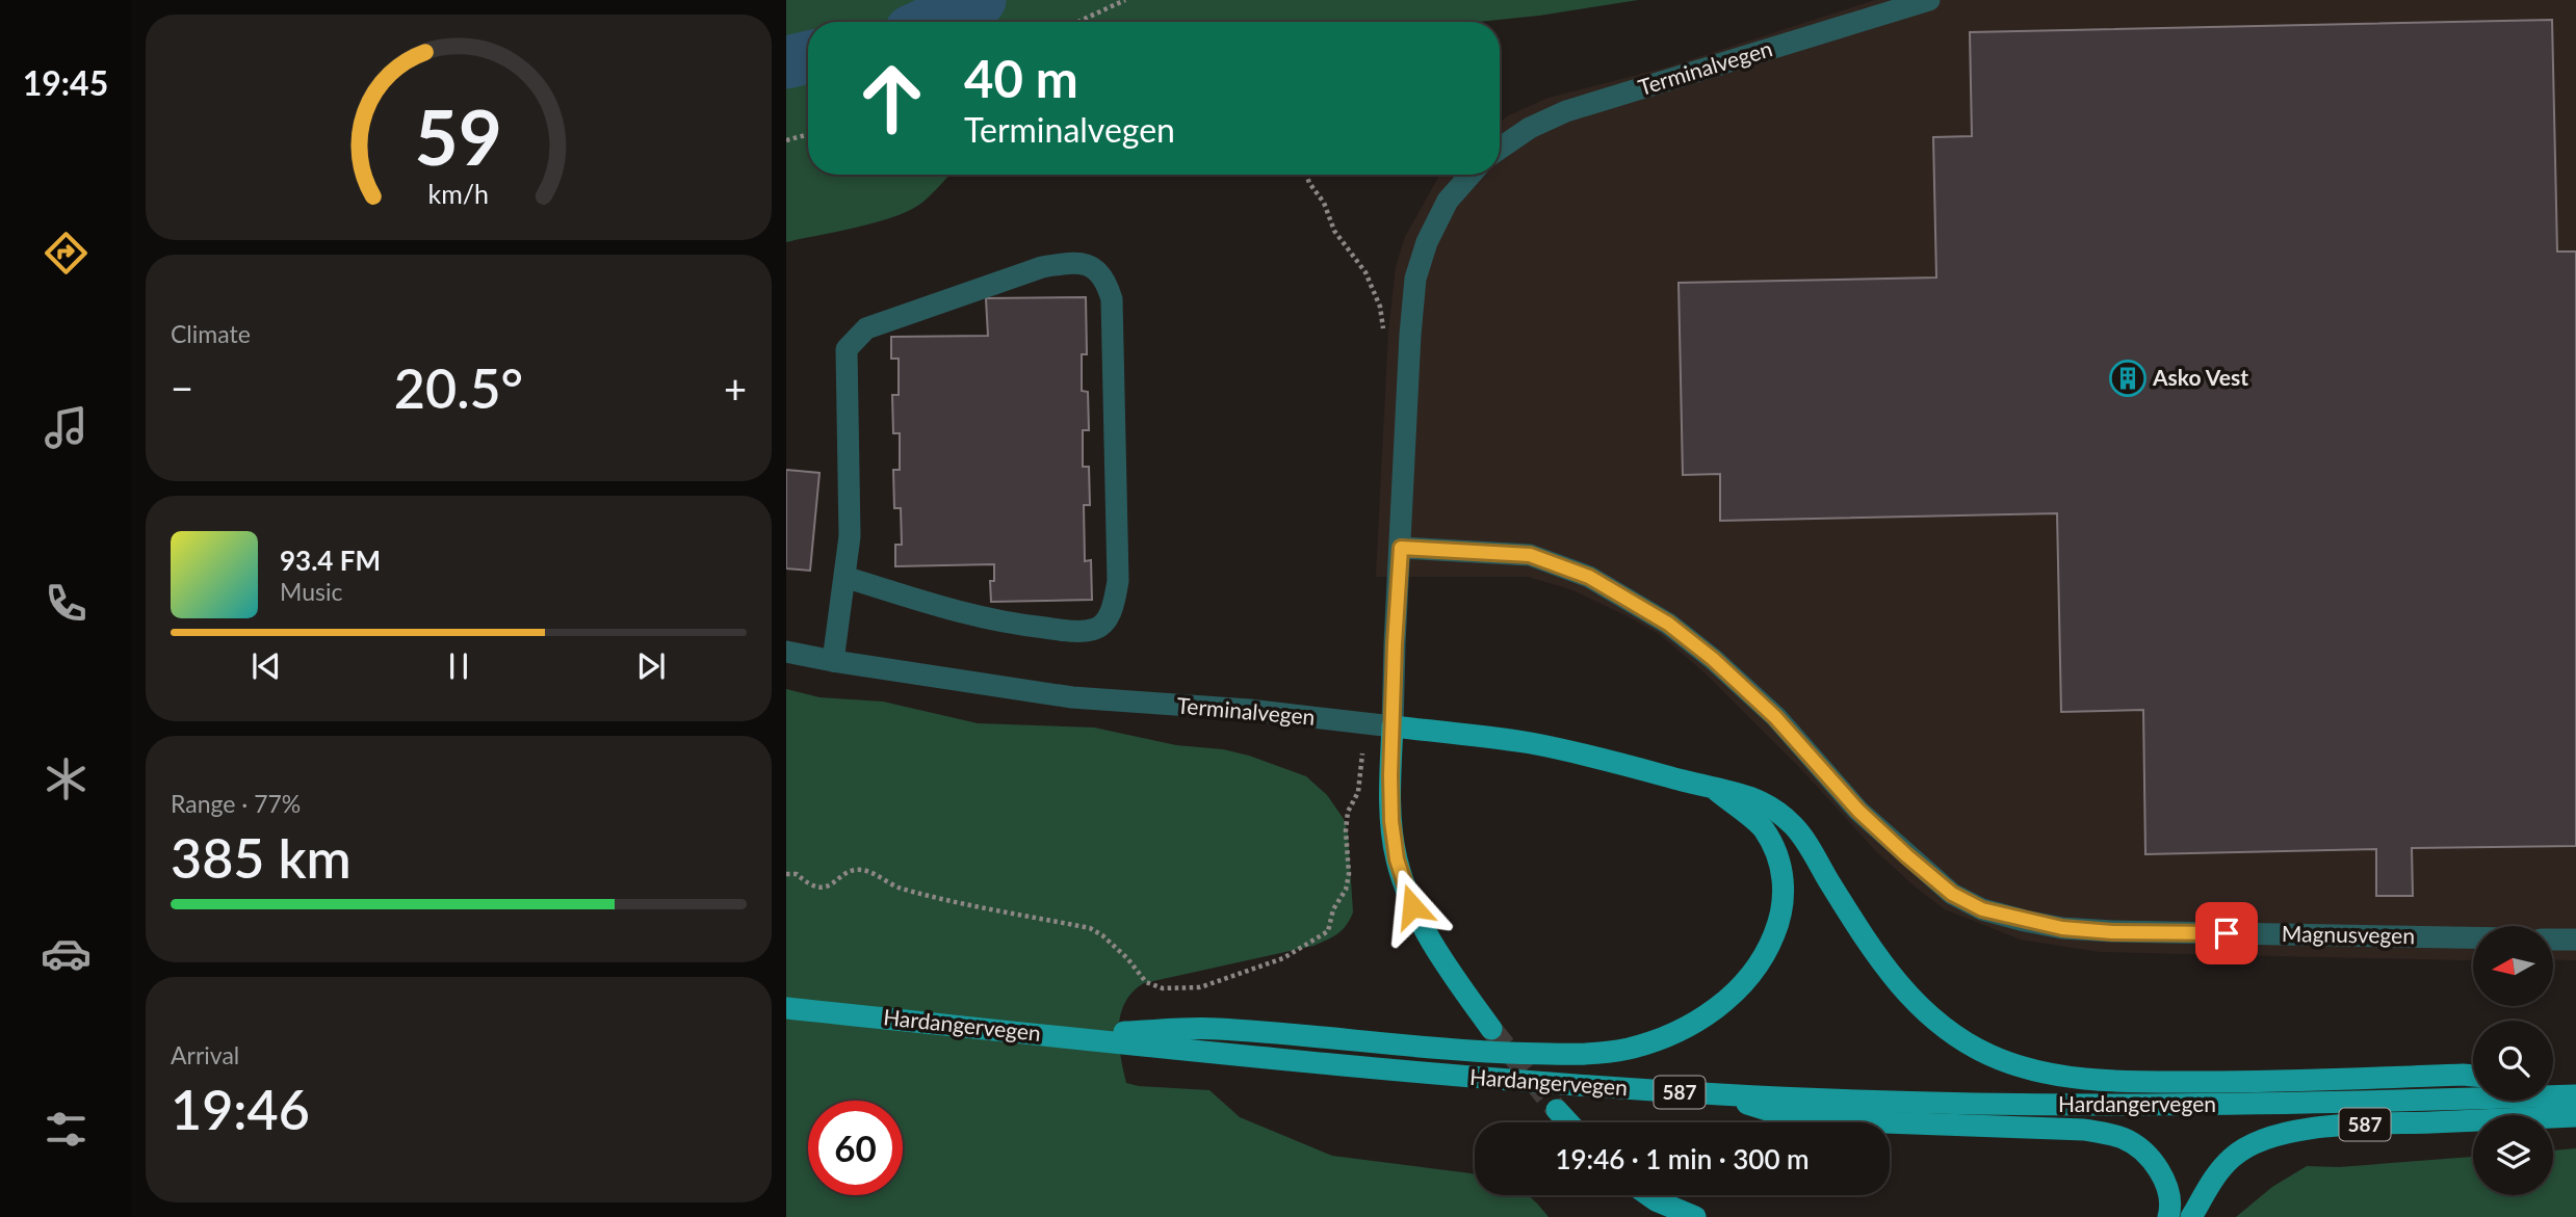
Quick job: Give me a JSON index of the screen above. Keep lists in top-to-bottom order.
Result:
{
  "streets": {
    "main road": ["Hardangervegen", "587"],
    "lane": ["Terminalvegen", "Magnusvegen"]
  },
  "crossings": [
    ["Terminalvegen", "587"],
    ["Hardangervegen", "587"]
  ],
  "places": {
    "building": ["Asko Vest"]
  },
  "north": "left",
  "page": {
    "tabs": "19:45",
    "turn": ["40 m", "Terminalvegen"],
    "tile": [
      "Climate",
      ["Range · 77%", "385 km"],
      ["Arrival", "19:46"]
    ],
    "heat": ["−", "20.5°", "+"],
    "song": ["93.4 FM", "Music"],
    "limit": "60",
    "trip": "19:46 · 1 min · 300 m",
    "gauge": ["59", "km/h"]
  }
}
